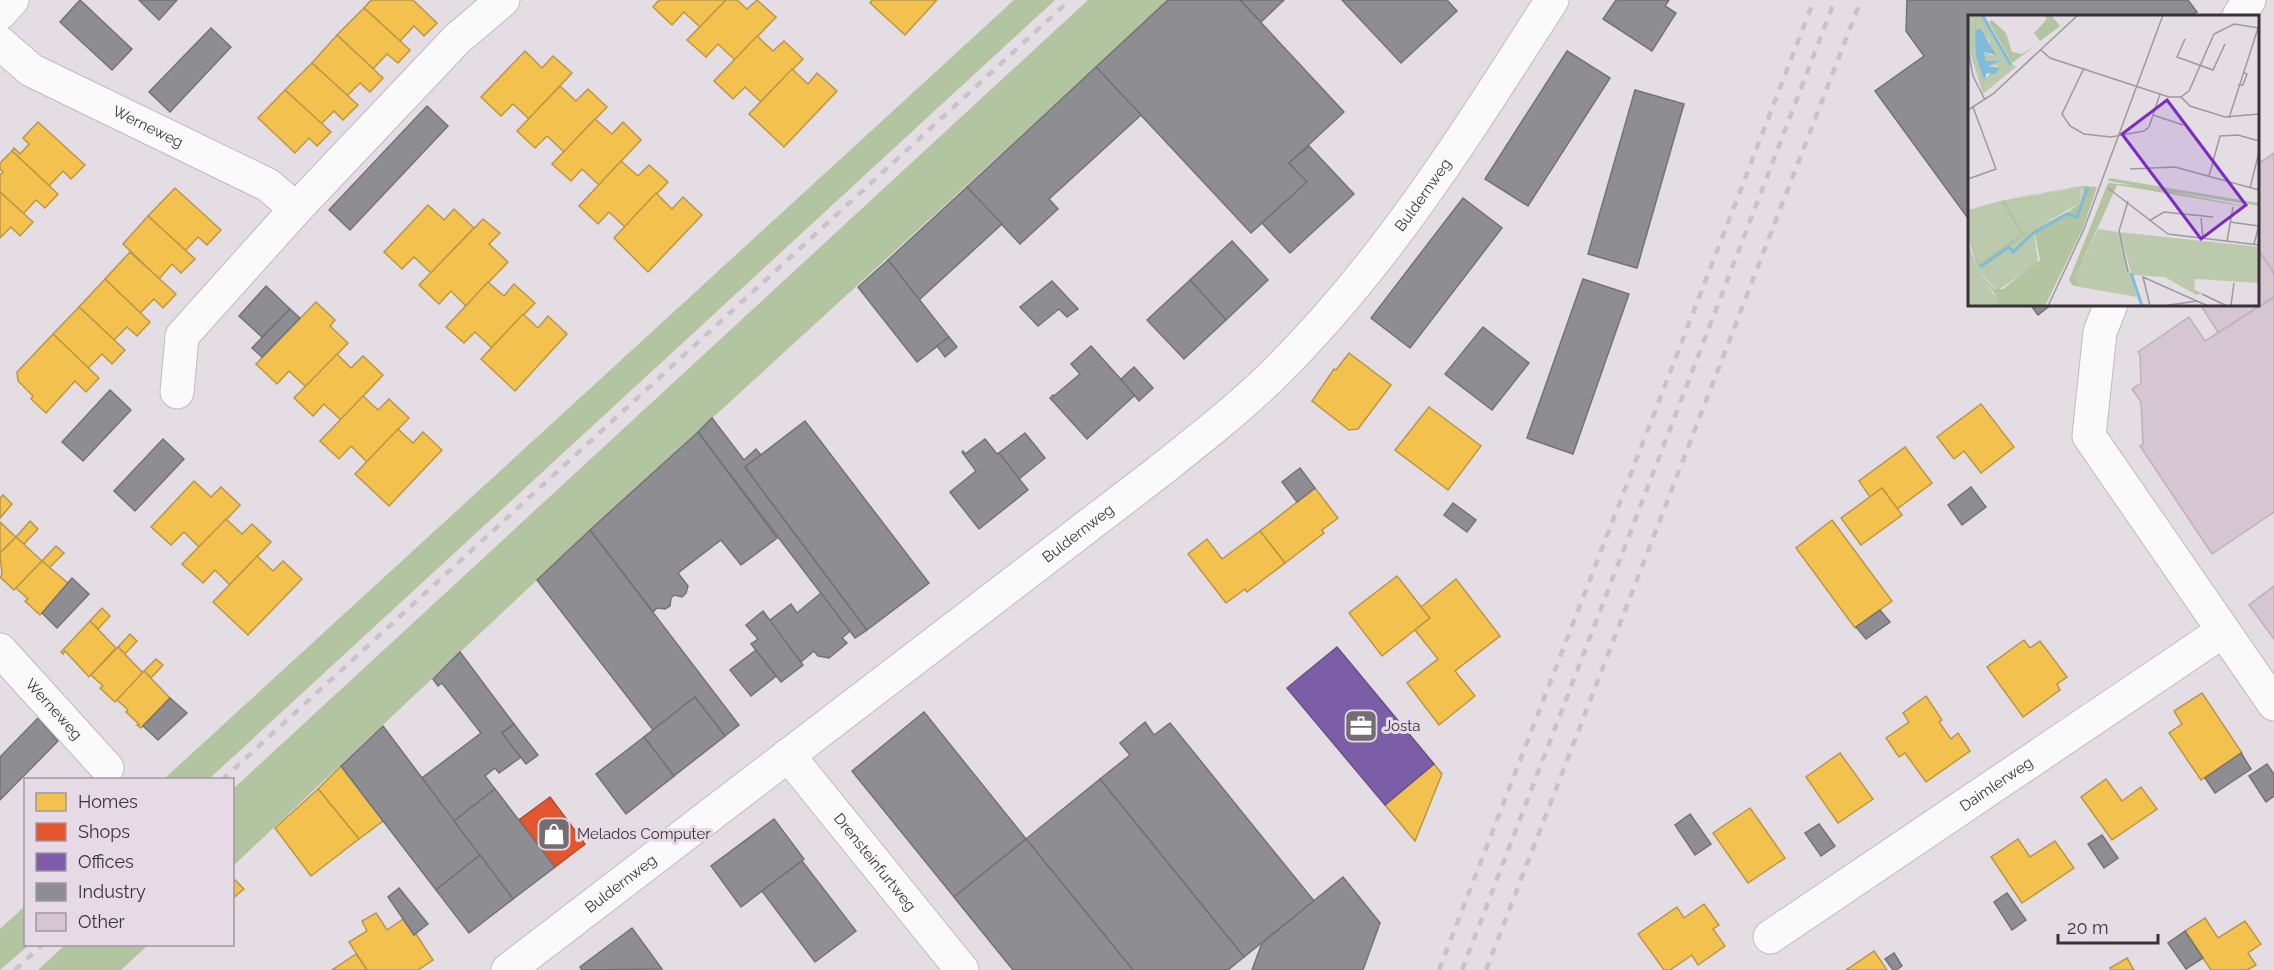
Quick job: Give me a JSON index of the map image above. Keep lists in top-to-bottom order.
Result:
{
  "streets": {
    "street": [
      "Werneweg",
      "Buldernweg",
      "Daimlerweg",
      "Drensteinfurtweg"
    ]
  },
  "crossings": [
    ["Buldernweg", "Drensteinfurtweg"]
  ],
  "places": {
    "office": ["Josta"],
    "shop": ["Melados Computer"]
  },
  "legend": [
    "Homes",
    "Shops",
    "Offices",
    "Industry",
    "Other"
  ],
  "scale_bar": "20 m"
}
